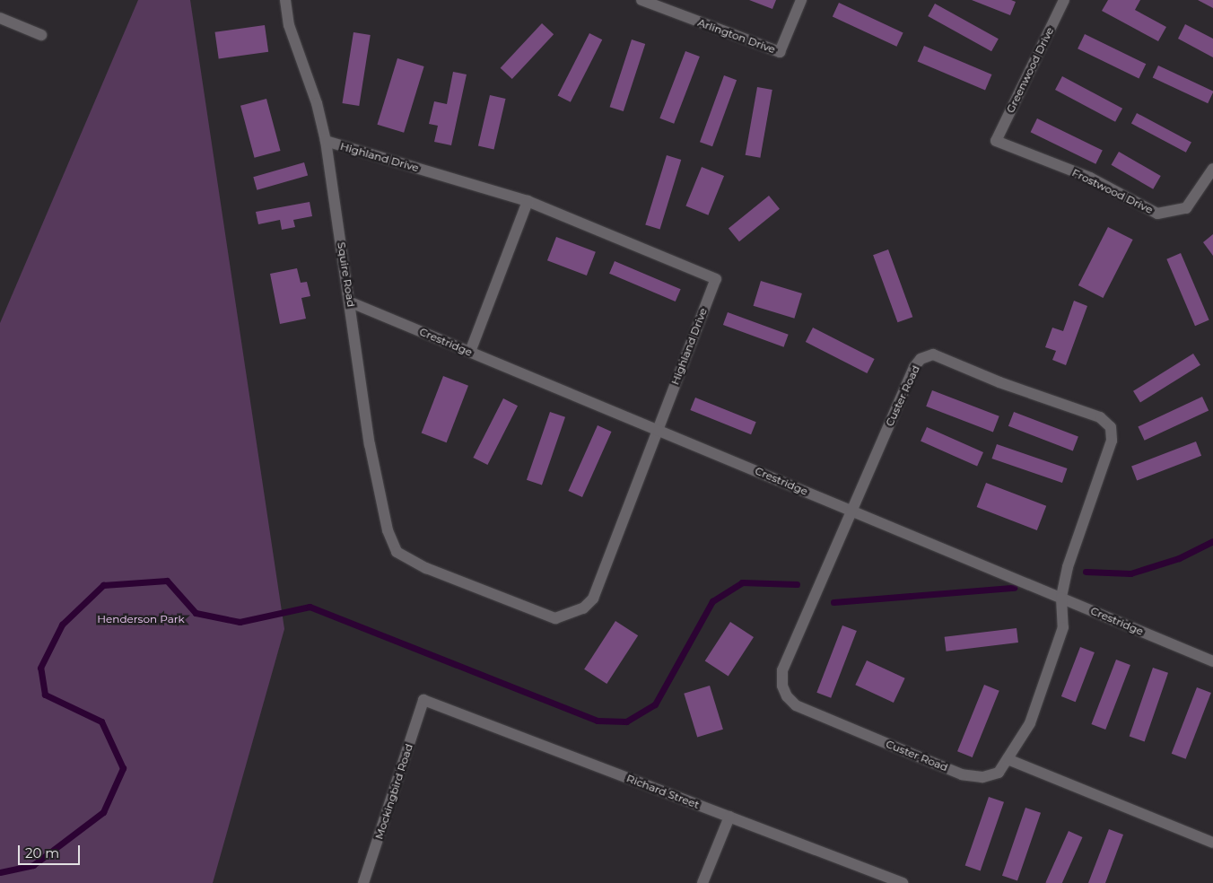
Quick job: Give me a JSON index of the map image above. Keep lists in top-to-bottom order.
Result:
{
  "streets": {
    "street": [
      "Arlington Drive",
      "Greenwood Drive",
      "Highland Drive",
      "Frostwood Drive",
      "Squire Road",
      "Crestridge",
      "Custer Road",
      "Mockingbird Road",
      "Richard Street"
    ]
  },
  "crossings": [
    ["Greenwood Drive", "Frostwood Drive"],
    ["Highland Drive", "Squire Road"],
    ["Highland Drive", "Crestridge"],
    ["Squire Road", "Crestridge"],
    ["Crestridge", "Custer Road"],
    ["Mockingbird Road", "Richard Street"]
  ],
  "parks": ["Henderson Park"],
  "scale_bar": "20 m"
}
